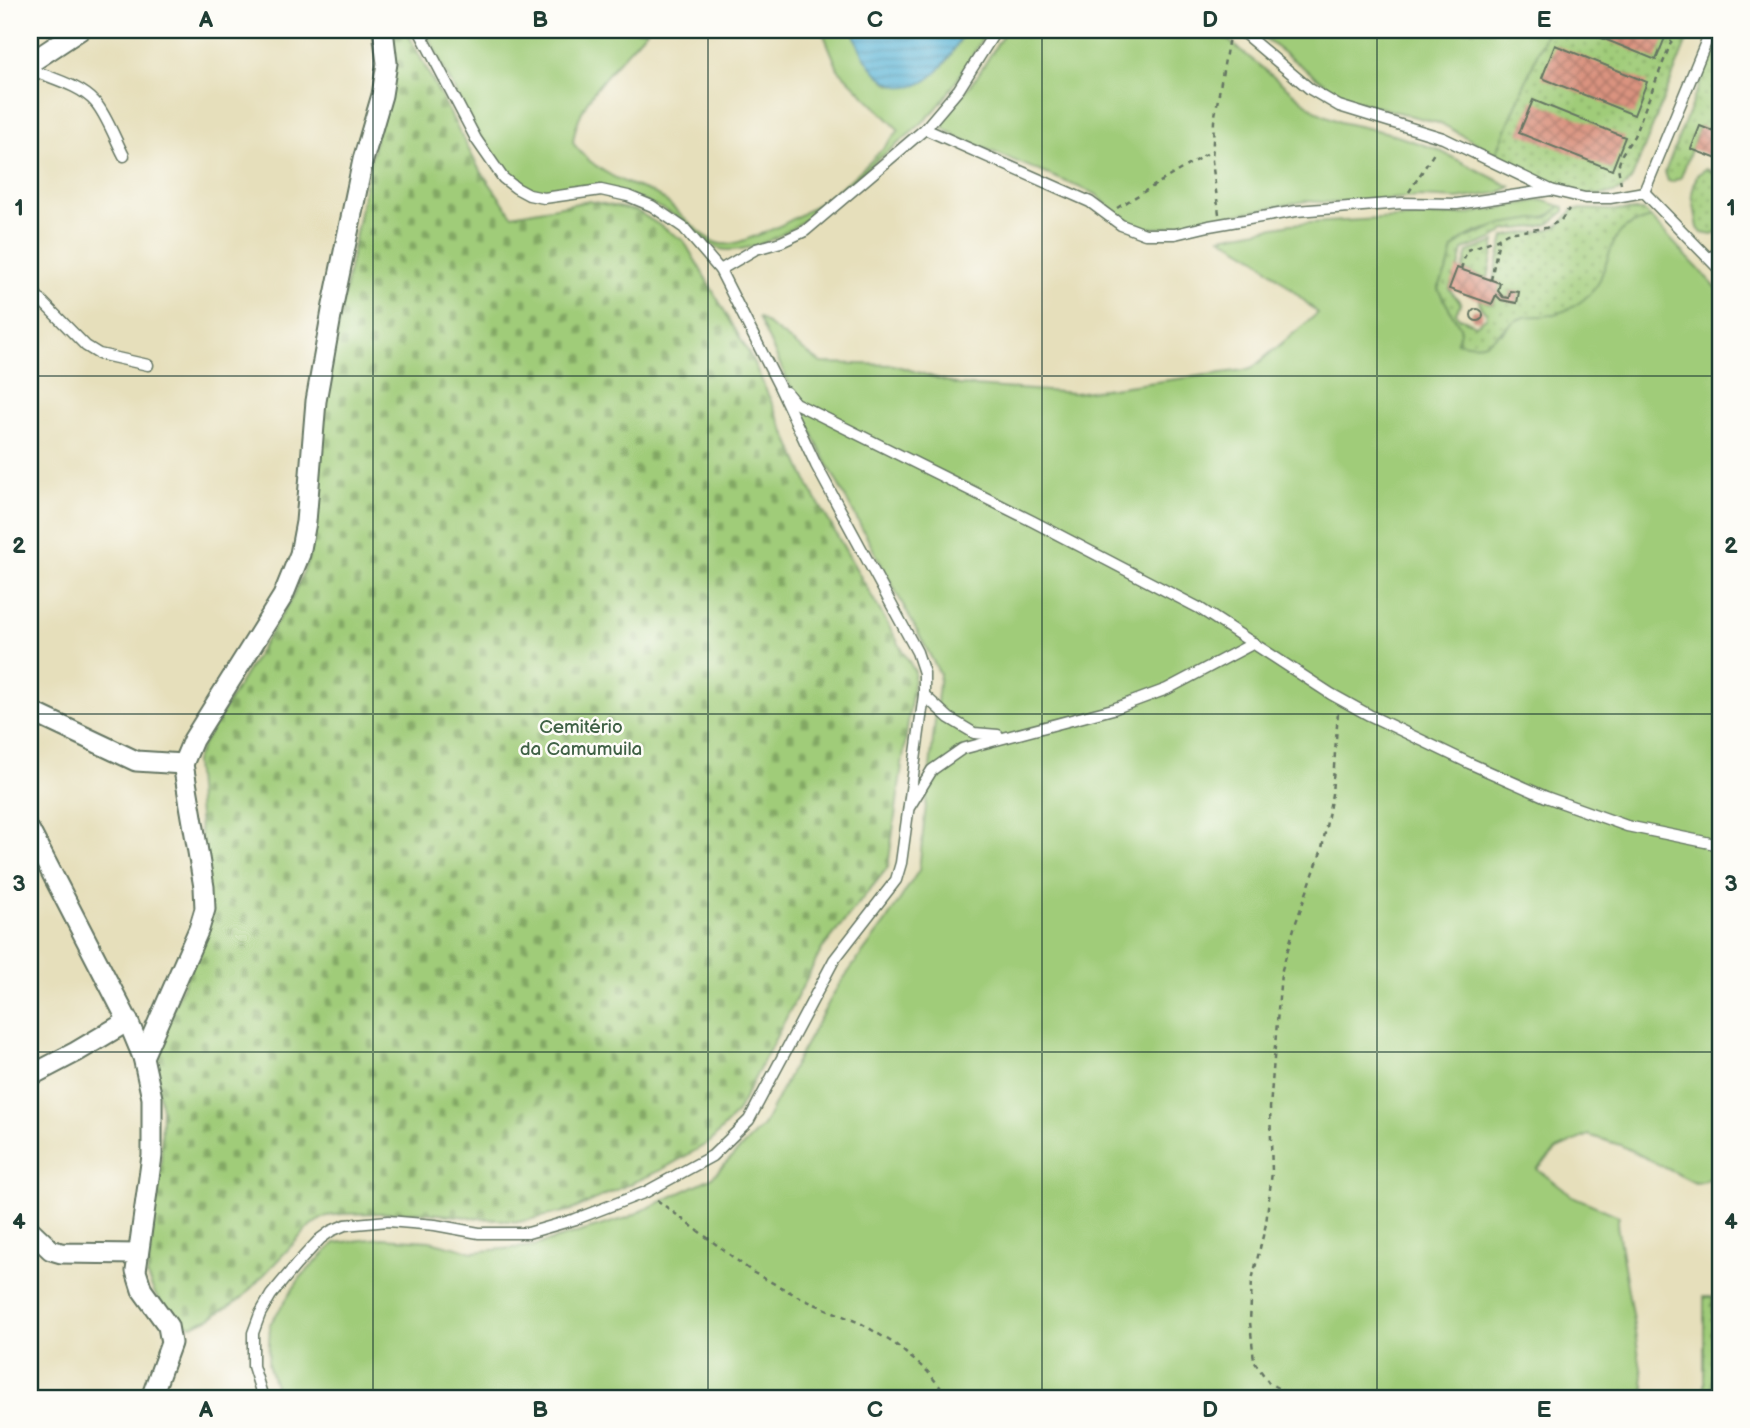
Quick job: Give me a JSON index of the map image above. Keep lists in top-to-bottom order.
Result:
{
  "parks": ["Cemitério da Camumuila"],
  "grid": {
    "columns": [
      "A",
      "B",
      "C",
      "D",
      "E"
    ],
    "rows": [
      "1",
      "2",
      "3",
      "4"
    ]
  }
}
